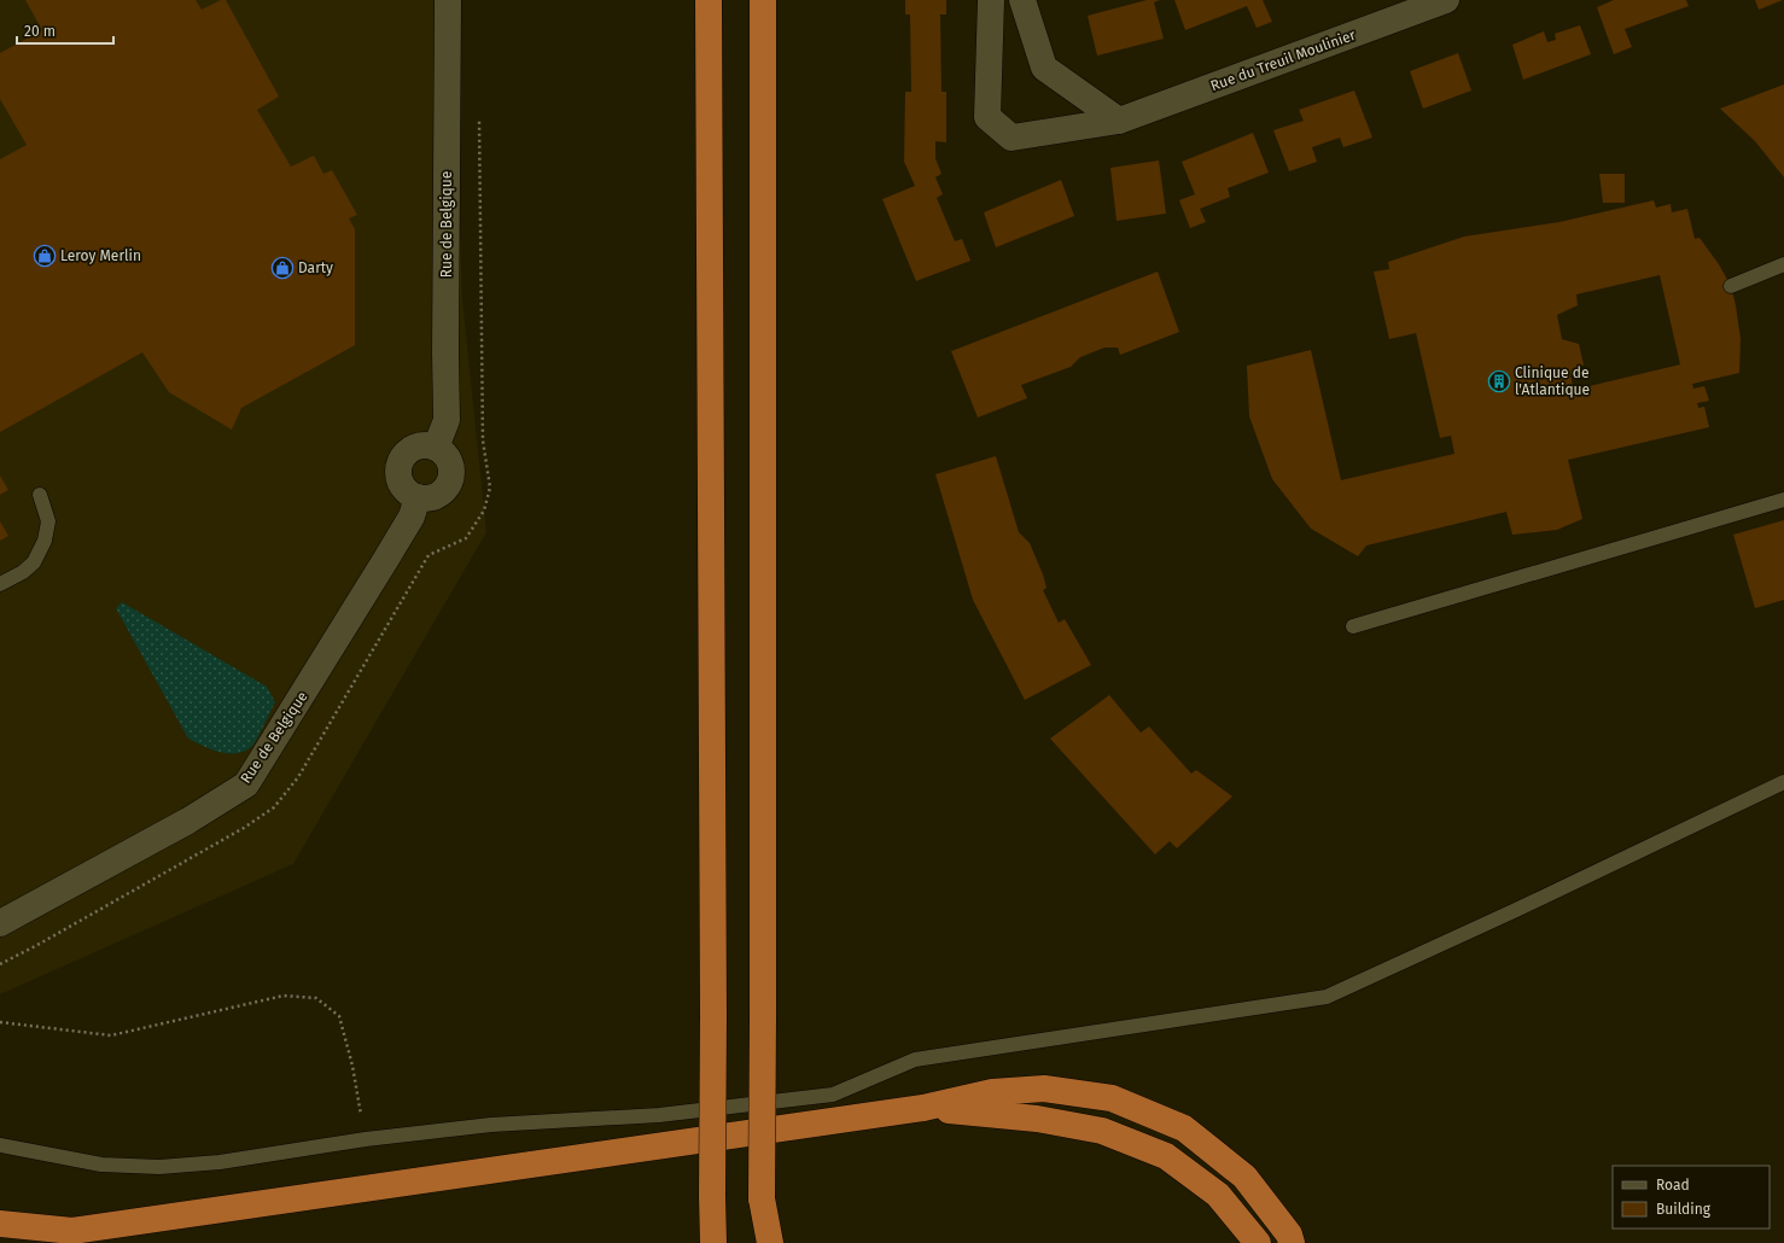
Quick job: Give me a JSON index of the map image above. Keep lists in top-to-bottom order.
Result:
{
  "streets": {
    "street": ["Rue du Treuil Moulinier", "Rue de Belgique"]
  },
  "places": {
    "shop": ["Leroy Merlin", "Darty"],
    "building": ["Clinique de l'Atlantique"]
  },
  "legend": ["Road", "Building"],
  "scale_bar": "20 m"
}
